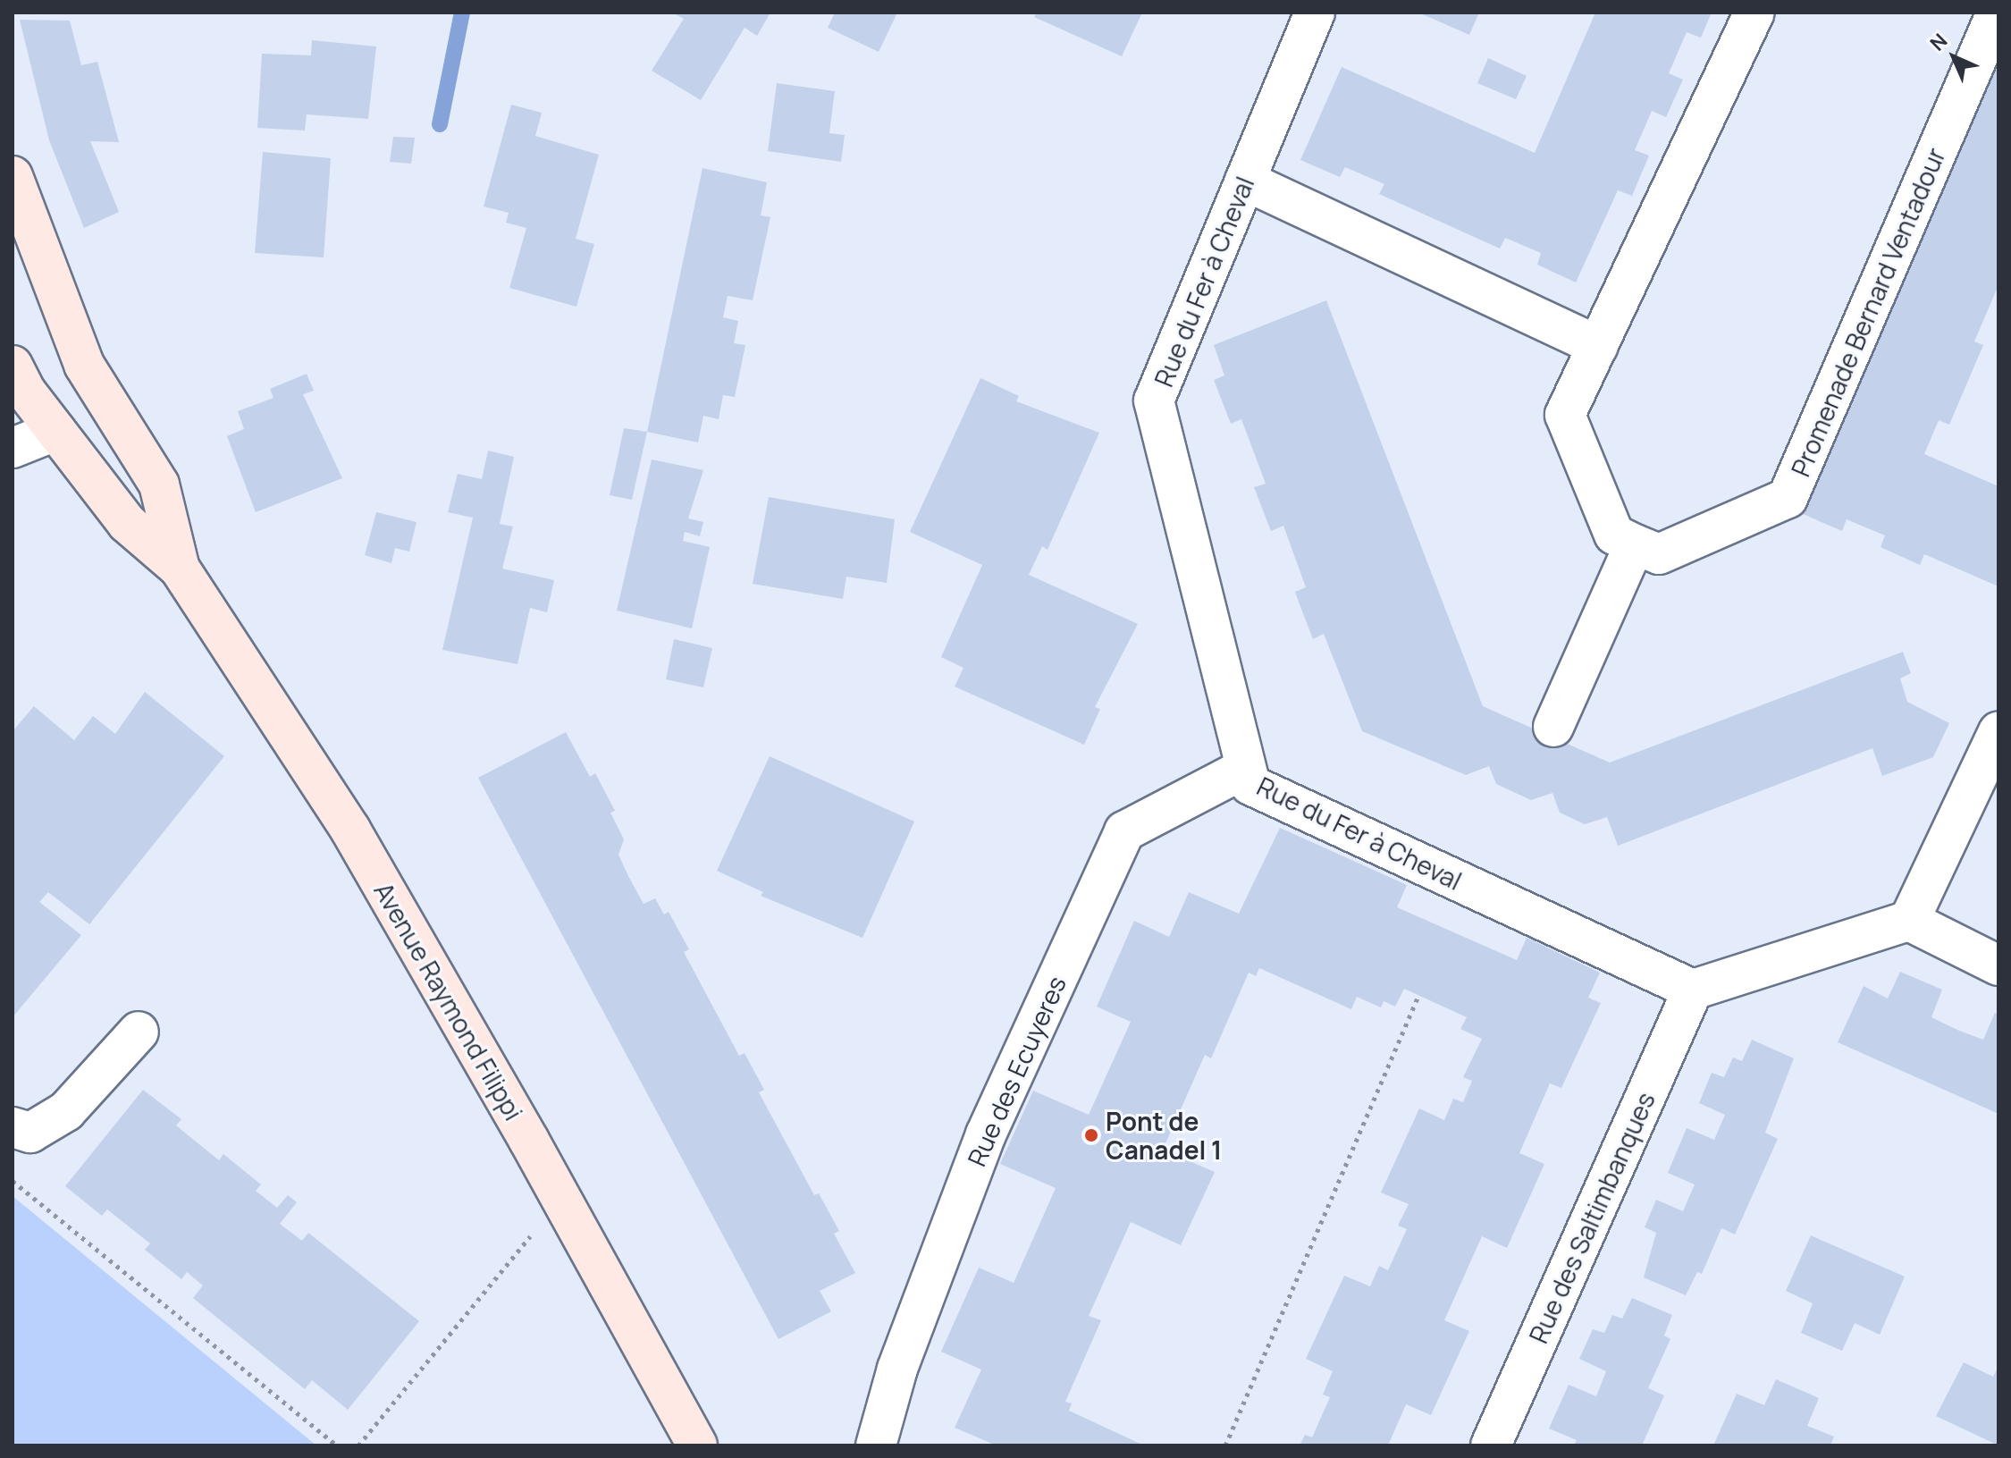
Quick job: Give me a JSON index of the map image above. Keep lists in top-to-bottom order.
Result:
{
  "streets": {
    "main road": ["Avenue Raymond Filippi"],
    "street": [
      "Rue du Fer à Cheval",
      "Promenade Bernard Ventadour",
      "Rue des Ecuyeres",
      "Rue des Saltimbanques"
    ]
  },
  "crossings": [
    ["Rue du Fer à Cheval", "Rue des Ecuyeres"],
    ["Rue du Fer à Cheval", "Rue des Saltimbanques"]
  ],
  "places": ["Pont de Canadel 1"],
  "north": "top left"
}
